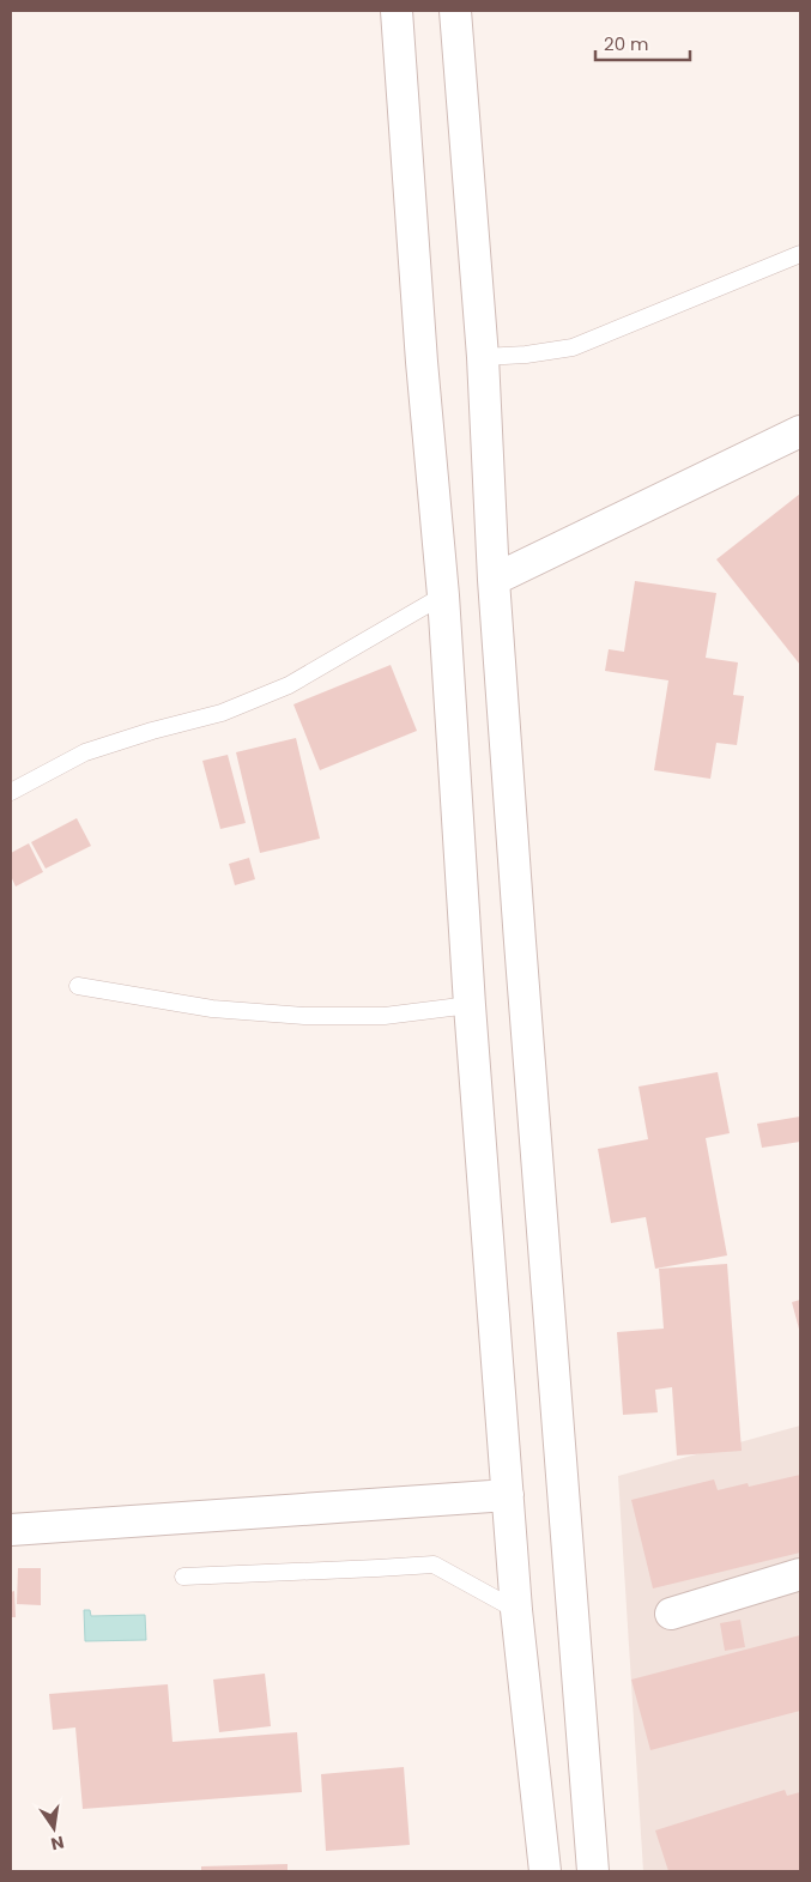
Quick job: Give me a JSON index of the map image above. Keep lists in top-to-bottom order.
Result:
{
  "scale_bar": "20 m",
  "north": "bottom"
}
